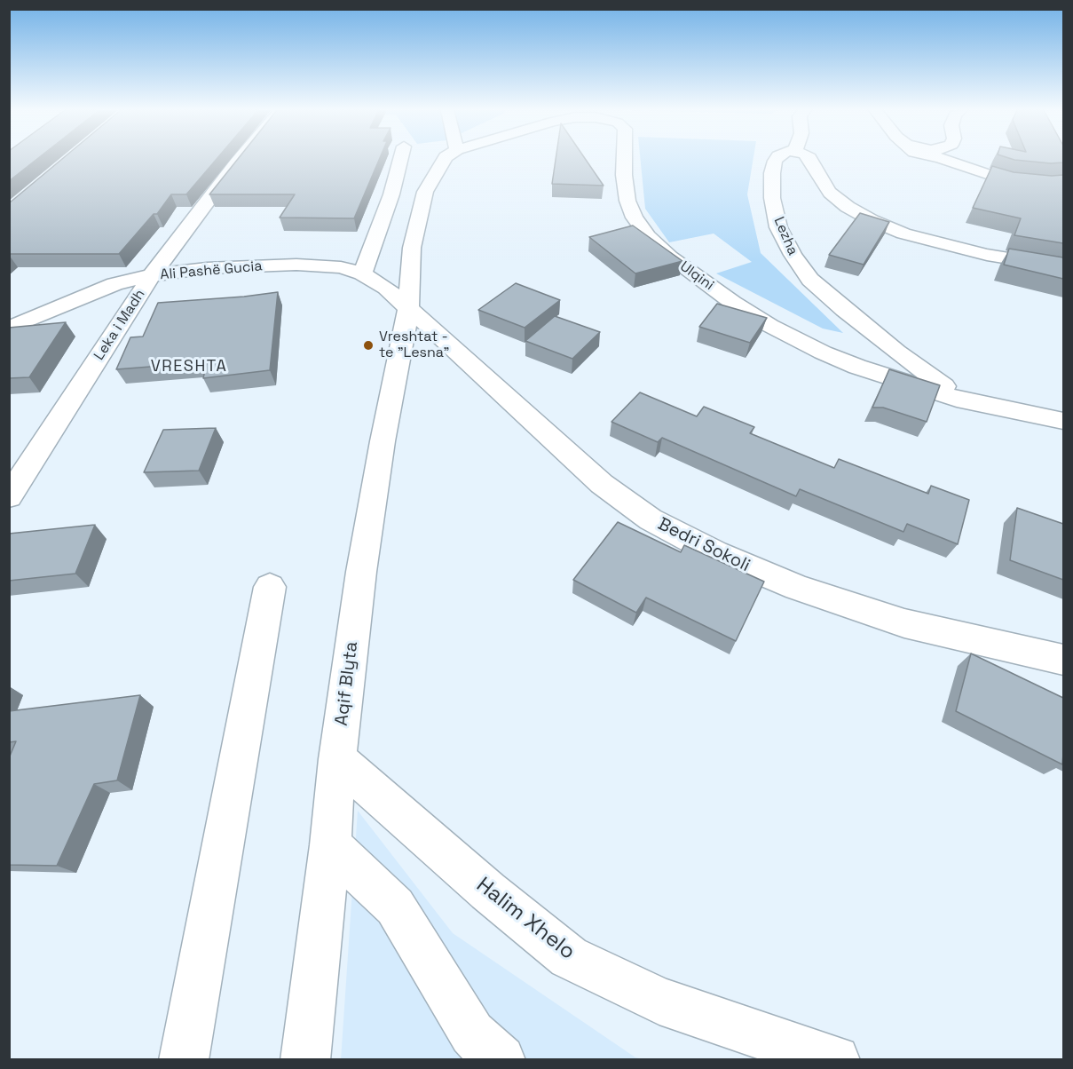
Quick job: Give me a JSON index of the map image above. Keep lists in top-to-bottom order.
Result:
{
  "streets": {
    "street": [
      "Lezha",
      "Ali Pashë Gucia",
      "Ulqini",
      "Leka i Madh",
      "Bedri Sokoli",
      "Aqif Blyta",
      "Halim Xhelo"
    ]
  },
  "crossings": [
    ["Lezha", "Ulqini"],
    ["Ali Pashë Gucia", "Ulqini"],
    ["Ali Pashë Gucia", "Leka i Madh"],
    ["Ali Pashë Gucia", "Bedri Sokoli"],
    ["Ali Pashë Gucia", "Aqif Blyta"],
    ["Ulqini", "Bedri Sokoli"],
    ["Ulqini", "Aqif Blyta"],
    ["Bedri Sokoli", "Aqif Blyta"],
    ["Aqif Blyta", "Halim Xhelo"]
  ],
  "districts": ["VRESHTA"],
  "places": ["Vreshtat - te \"Lesna\""]
}
